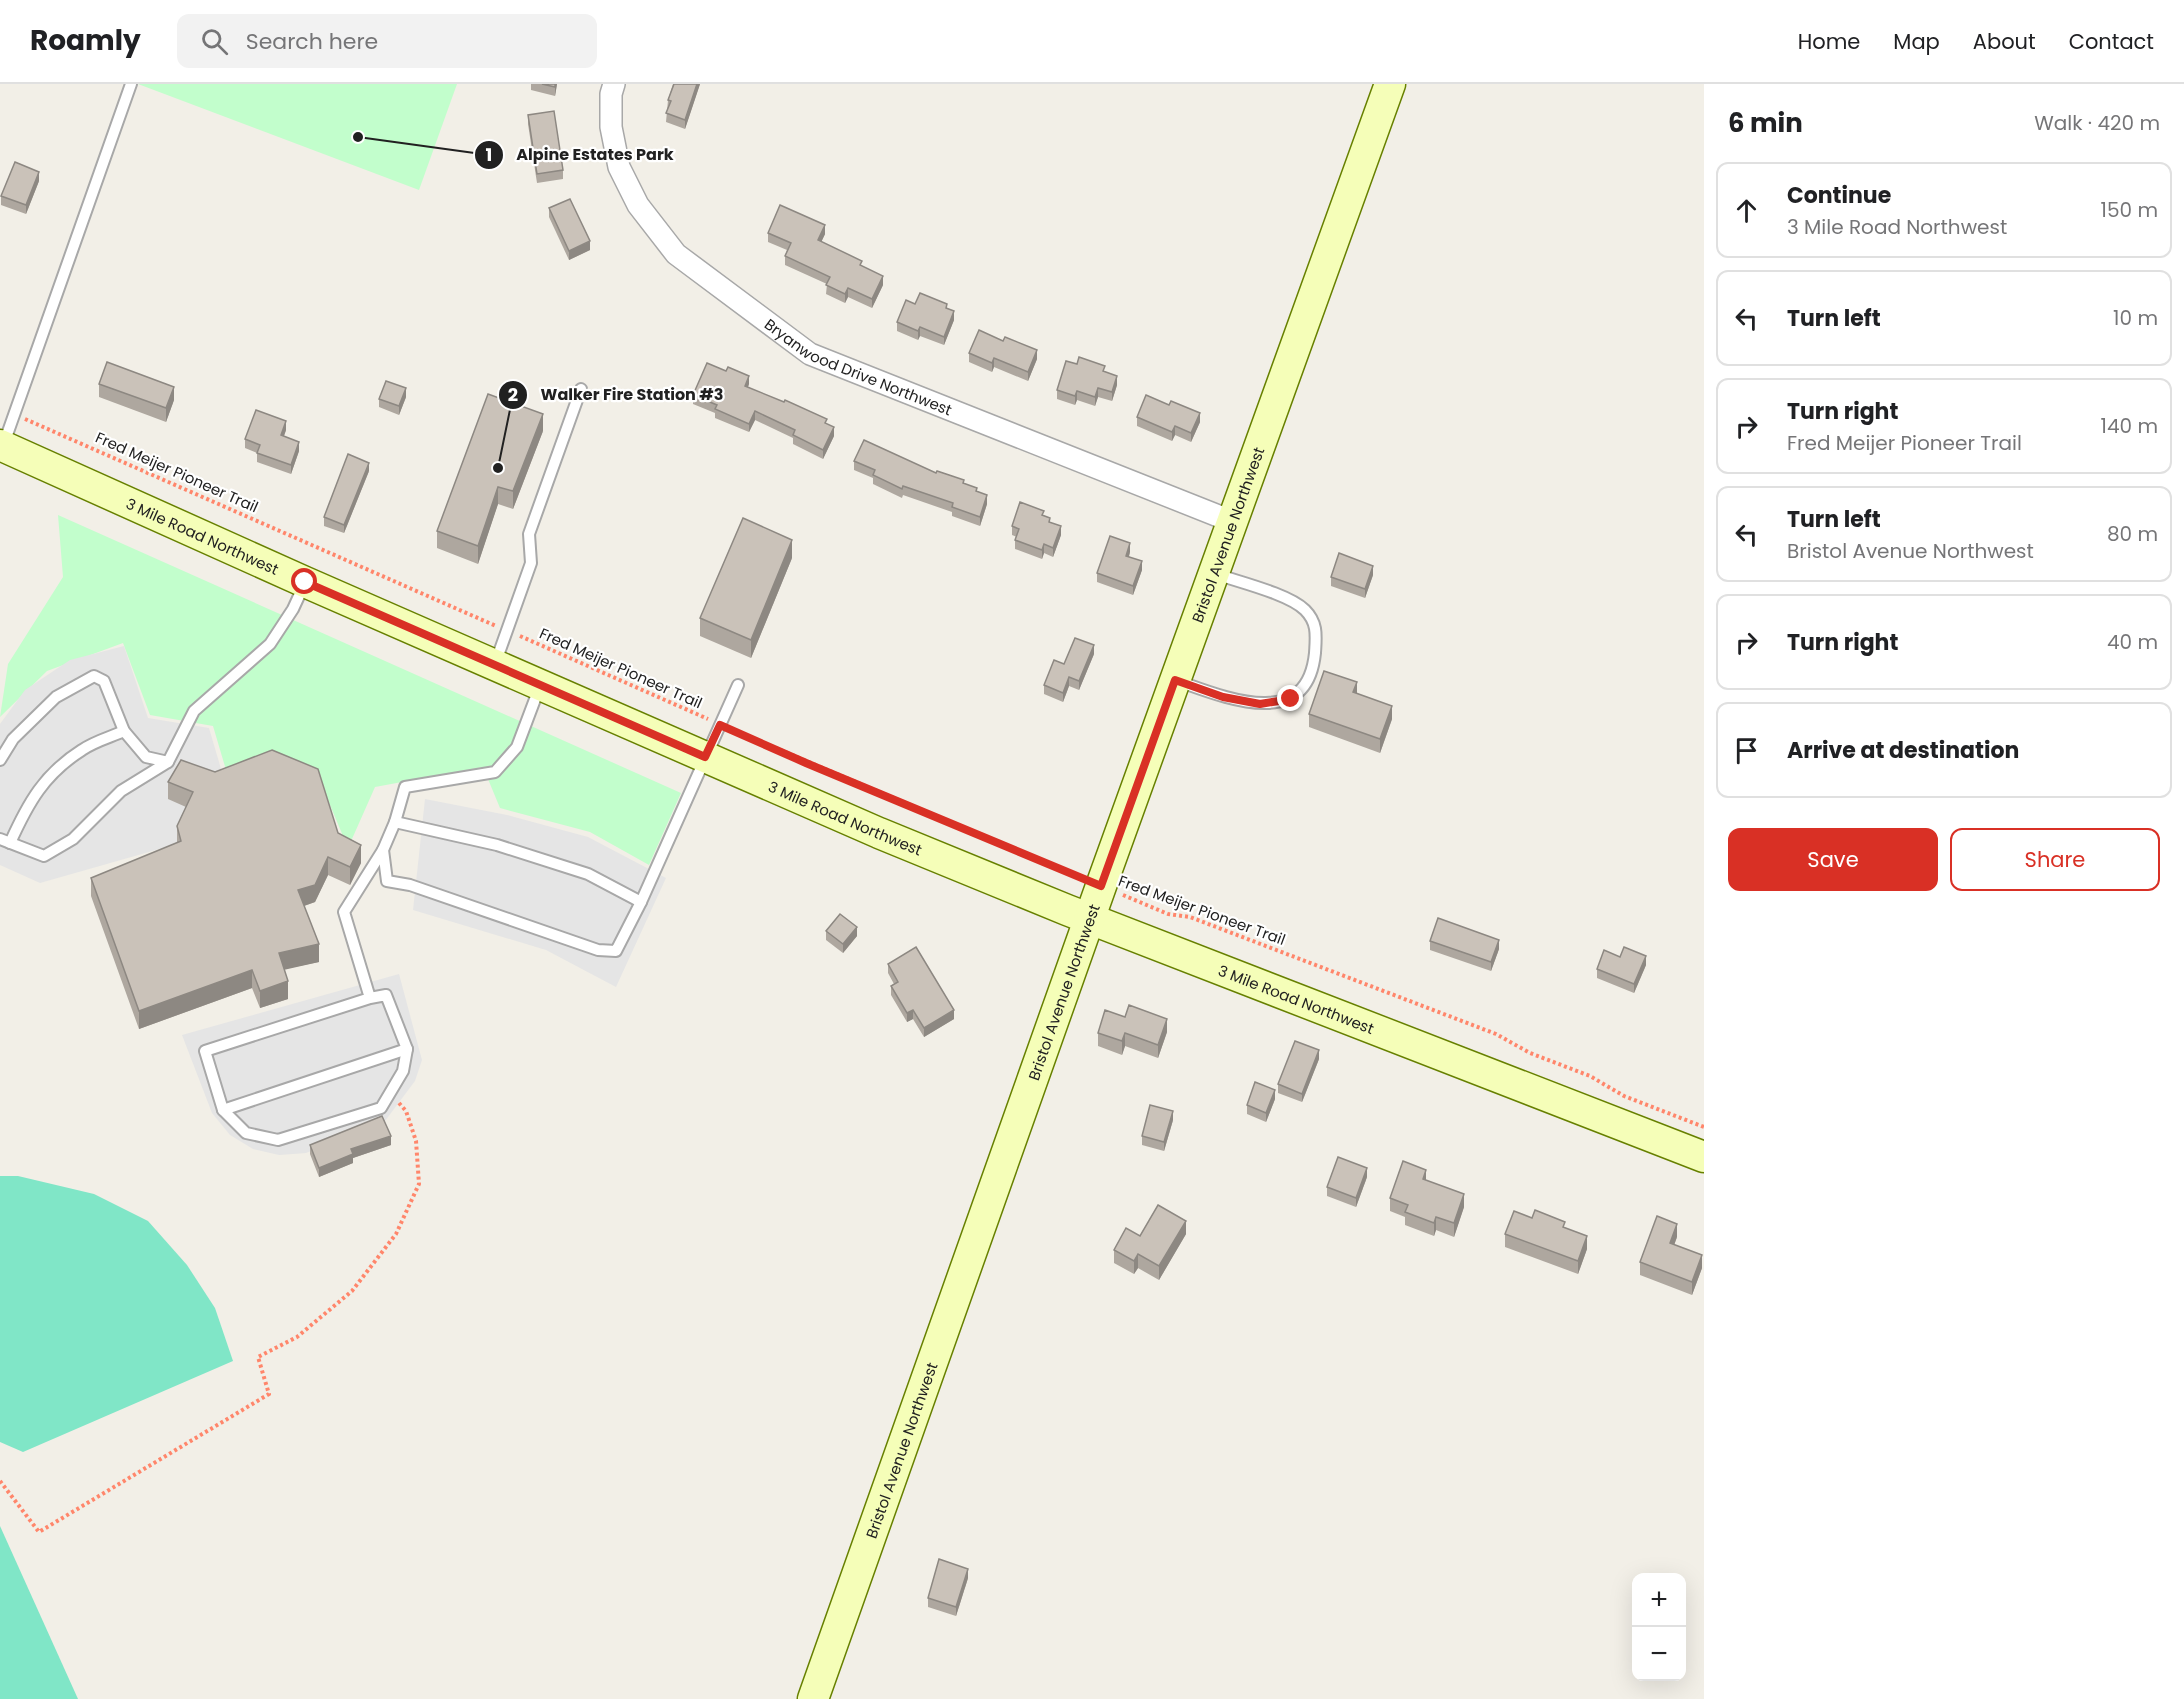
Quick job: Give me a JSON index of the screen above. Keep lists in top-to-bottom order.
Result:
{
  "streets": {
    "main road": ["Bristol Avenue Northwest", "3 Mile Road Northwest"],
    "street": ["Bryanwood Drive Northwest"],
    "path": ["Fred Meijer Pioneer Trail"]
  },
  "crossings": [
    ["Bryanwood Drive Northwest", "Bristol Avenue Northwest"],
    ["Fred Meijer Pioneer Trail", "Bristol Avenue Northwest"],
    ["Bristol Avenue Northwest", "3 Mile Road Northwest"]
  ],
  "places": ["Alpine Estates Park", "Walker Fire Station #3"],
  "page": {
    "header": "Roamly",
    "search": "Search here",
    "nav": [
      "Home",
      "Map",
      "About",
      "Contact"
    ],
    "heading": ["6 min", "Walk · 420 m"],
    "list": [
      ["Continue", "3 Mile Road Northwest", "150 m"],
      ["Turn left", "10 m"],
      ["Turn right", "Fred Meijer Pioneer Trail", "140 m"],
      ["Turn left", "Bristol Avenue Northwest", "80 m"],
      ["Turn right", "40 m"],
      "Arrive at destination"
    ],
    "buttons": ["Save", "Share"],
    "map_buttons": ["+", "−"]
  }
}
